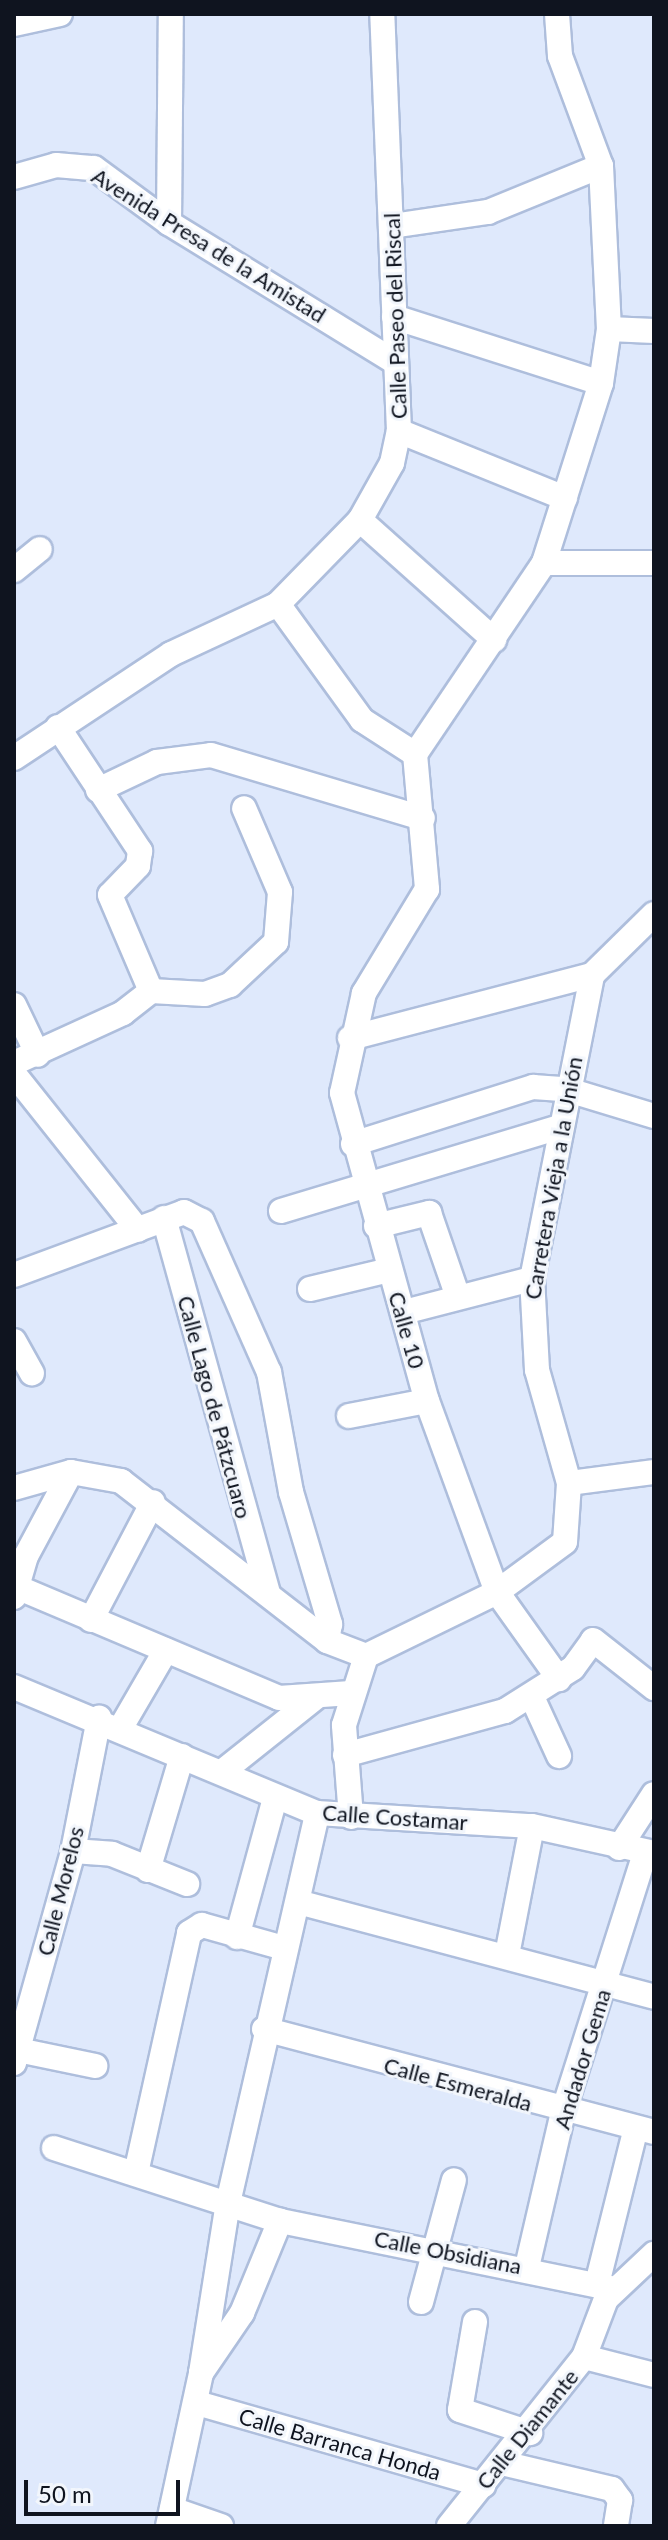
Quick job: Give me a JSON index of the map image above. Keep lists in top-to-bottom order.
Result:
{
  "streets": {
    "street": [
      "Avenida Presa de la Amistad",
      "Calle Paseo del Riscal",
      "Carretera Vieja a la Unión",
      "Calle 10",
      "Calle Lago de Pátzcuaro",
      "Calle Costamar",
      "Calle Morelos",
      "Andador Gema",
      "Calle Esmeralda",
      "Calle Obsidiana",
      "Calle Diamante",
      "Calle Barranca Honda"
    ]
  },
  "crossings": [
    ["Avenida Presa de la Amistad", "Calle Paseo del Riscal"],
    ["Carretera Vieja a la Unión", "Calle 10"],
    ["Calle Costamar", "Calle Morelos"],
    ["Calle Costamar", "Andador Gema"],
    ["Andador Gema", "Calle Esmeralda"],
    ["Andador Gema", "Calle Obsidiana"],
    ["Calle Esmeralda", "Calle Diamante"],
    ["Calle Obsidiana", "Calle Diamante"],
    ["Calle Diamante", "Calle Barranca Honda"]
  ],
  "scale_bar": "50 m"
}
